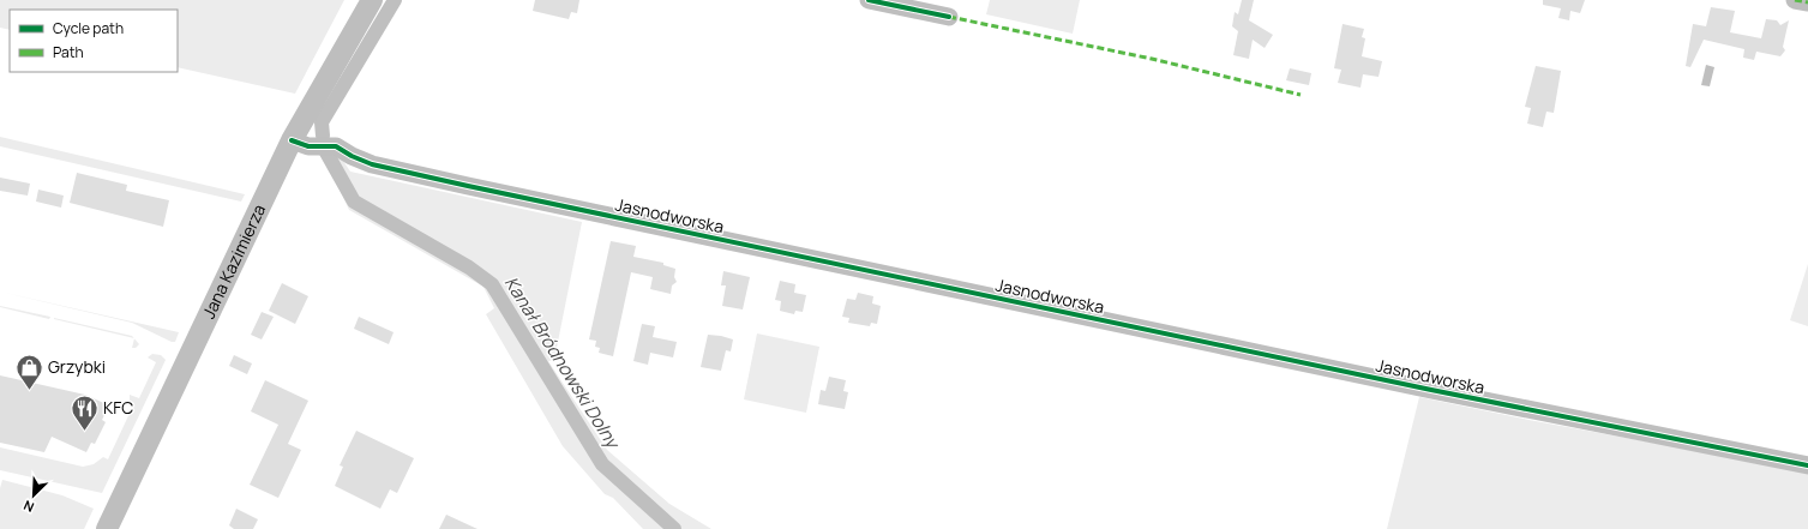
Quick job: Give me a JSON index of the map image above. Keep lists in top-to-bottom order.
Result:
{
  "streets": {
    "main road": ["Jana Kazimierza"],
    "street": ["Jasnodworska"]
  },
  "crossings": [
    ["Jasnodworska", "Jana Kazimierza"]
  ],
  "water": ["Kanał Bródnowski Dolny"],
  "places": {
    "shop": ["Grzybki"],
    "restaurant": ["KFC"]
  },
  "legend": ["Cycle path", "Path"],
  "north": "bottom left"
}
